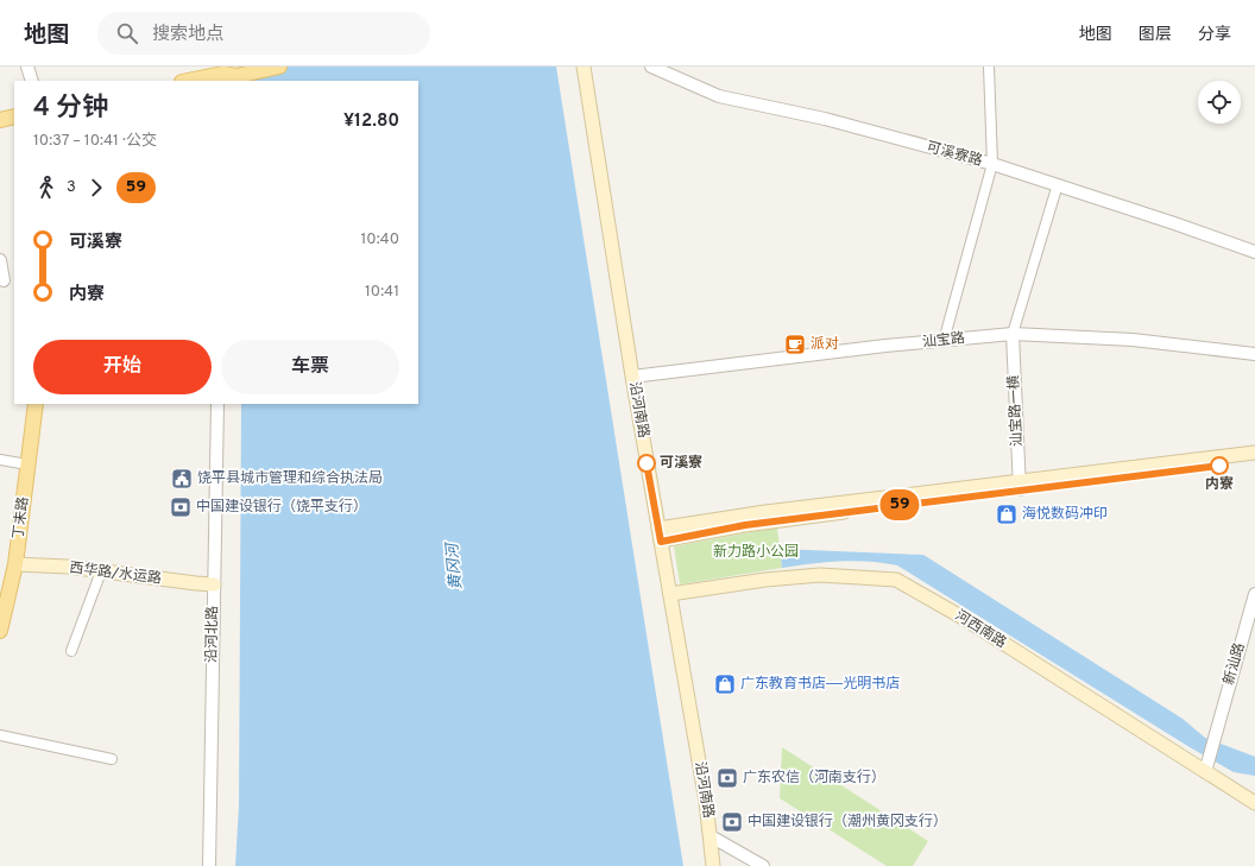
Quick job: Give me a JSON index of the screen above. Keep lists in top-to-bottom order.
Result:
{
  "streets": {
    "main road": [
      "沿河南路",
      "丁未路",
      "西华路/水运路",
      "河西南路"
    ],
    "street": [
      "可溪寮路",
      "汕宝路",
      "汕宝路一横",
      "沿河北路",
      "新汕路"
    ]
  },
  "crossings": [
    ["汕宝路", "沿河南路"],
    ["汕宝路", "汕宝路一横"],
    ["沿河南路", "河西南路"],
    ["丁未路", "西华路/水运路"],
    ["西华路/水运路", "沿河北路"],
    ["河西南路", "新汕路"]
  ],
  "water": ["黄冈河"],
  "parks": ["新力路小公园"],
  "places": {
    "cafe": ["派对"],
    "other": ["可溪寮", "内寮"],
    "public building": ["饶平县城市管理和综合执法局"],
    "bank": ["中国建设银行（饶平支行）", "广东农信（河南支行）", "中国建设银行（潮州黄冈支行）"],
    "shop": ["海悦数码冲印", "广东教育书店——光明书店"]
  },
  "lines": ["bus line 59"],
  "page": {
    "header": "地图",
    "search": "搜索地点",
    "nav": ["地图", "图层", "分享"],
    "on_map": "59",
    "heading": ["4 分钟", "10:37 – 10:41 · 公交", "¥12.80"],
    "legs": ["3", "59"],
    "list": [
      {
        "name": "可溪寮",
        "value": "10:40"
      },
      {
        "name": "内寮",
        "value": "10:41"
      }
    ],
    "buttons": ["开始", "车票"]
  }
}
